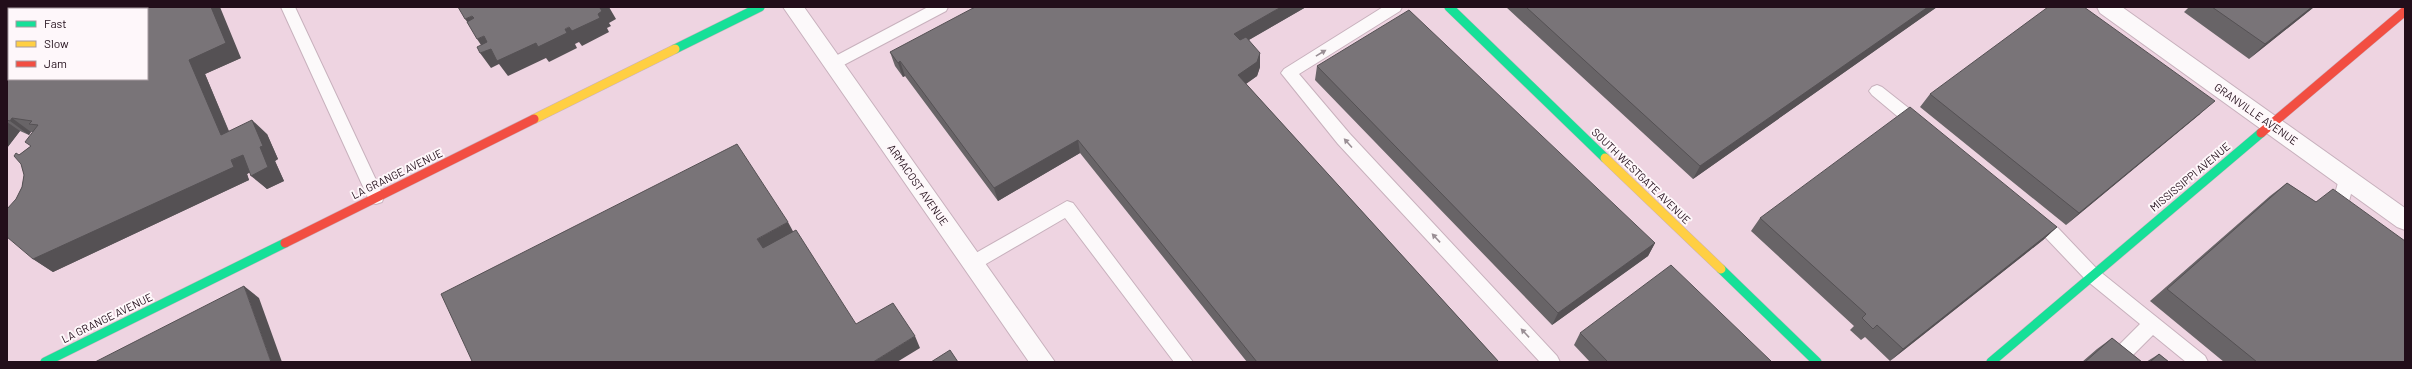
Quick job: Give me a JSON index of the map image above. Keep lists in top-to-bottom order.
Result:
{
  "streets": {
    "street": [
      "GRANVILLE AVENUE",
      "LA GRANGE AVENUE",
      "SOUTH WESTGATE AVENUE",
      "MISSISSIPPI AVENUE",
      "ARMACOST AVENUE"
    ]
  },
  "crossings": [
    ["GRANVILLE AVENUE", "MISSISSIPPI AVENUE"]
  ],
  "legend": ["Fast", "Slow", "Jam"]
}
